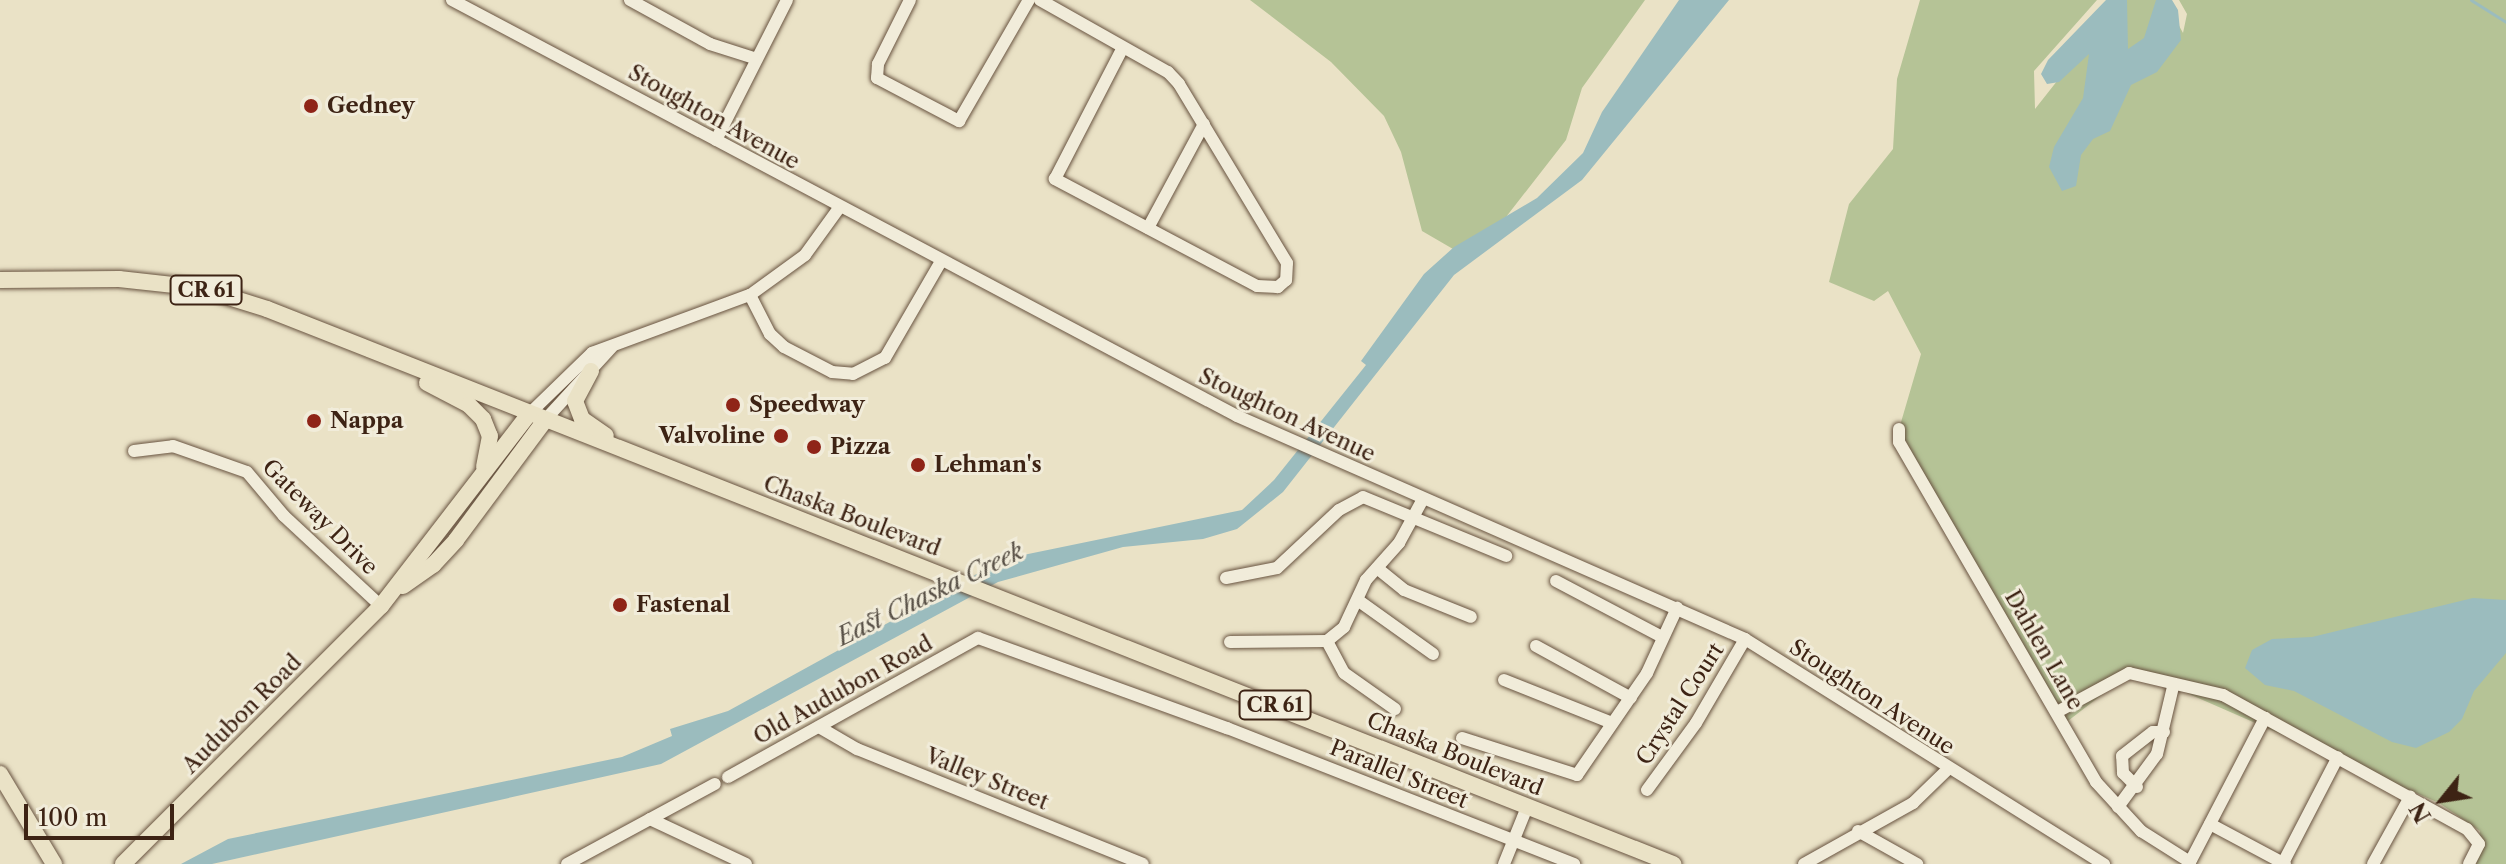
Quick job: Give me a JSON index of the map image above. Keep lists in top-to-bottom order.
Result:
{
  "streets": {
    "main road": ["CR 61", "Chaska Boulevard", "Audubon Road"],
    "street": [
      "Stoughton Avenue",
      "Gateway Drive",
      "Dahlen Lane",
      "Old Audubon Road",
      "Crystal Court",
      "Parallel Street",
      "Valley Street"
    ]
  },
  "crossings": [
    ["Stoughton Avenue", "Crystal Court"],
    ["Stoughton Avenue", "Audubon Road"],
    ["Chaska Boulevard", "Audubon Road"],
    ["Gateway Drive", "Audubon Road"],
    ["Old Audubon Road", "Parallel Street"],
    ["Old Audubon Road", "Valley Street"]
  ],
  "water": ["East Chaska Creek"],
  "places": [
    "Gedney",
    "Speedway",
    "Nappa",
    "Valvoline",
    "Pizza",
    "Lehman's",
    "Fastenal"
  ],
  "scale_bar": "100 m",
  "north": "bottom left"
}
